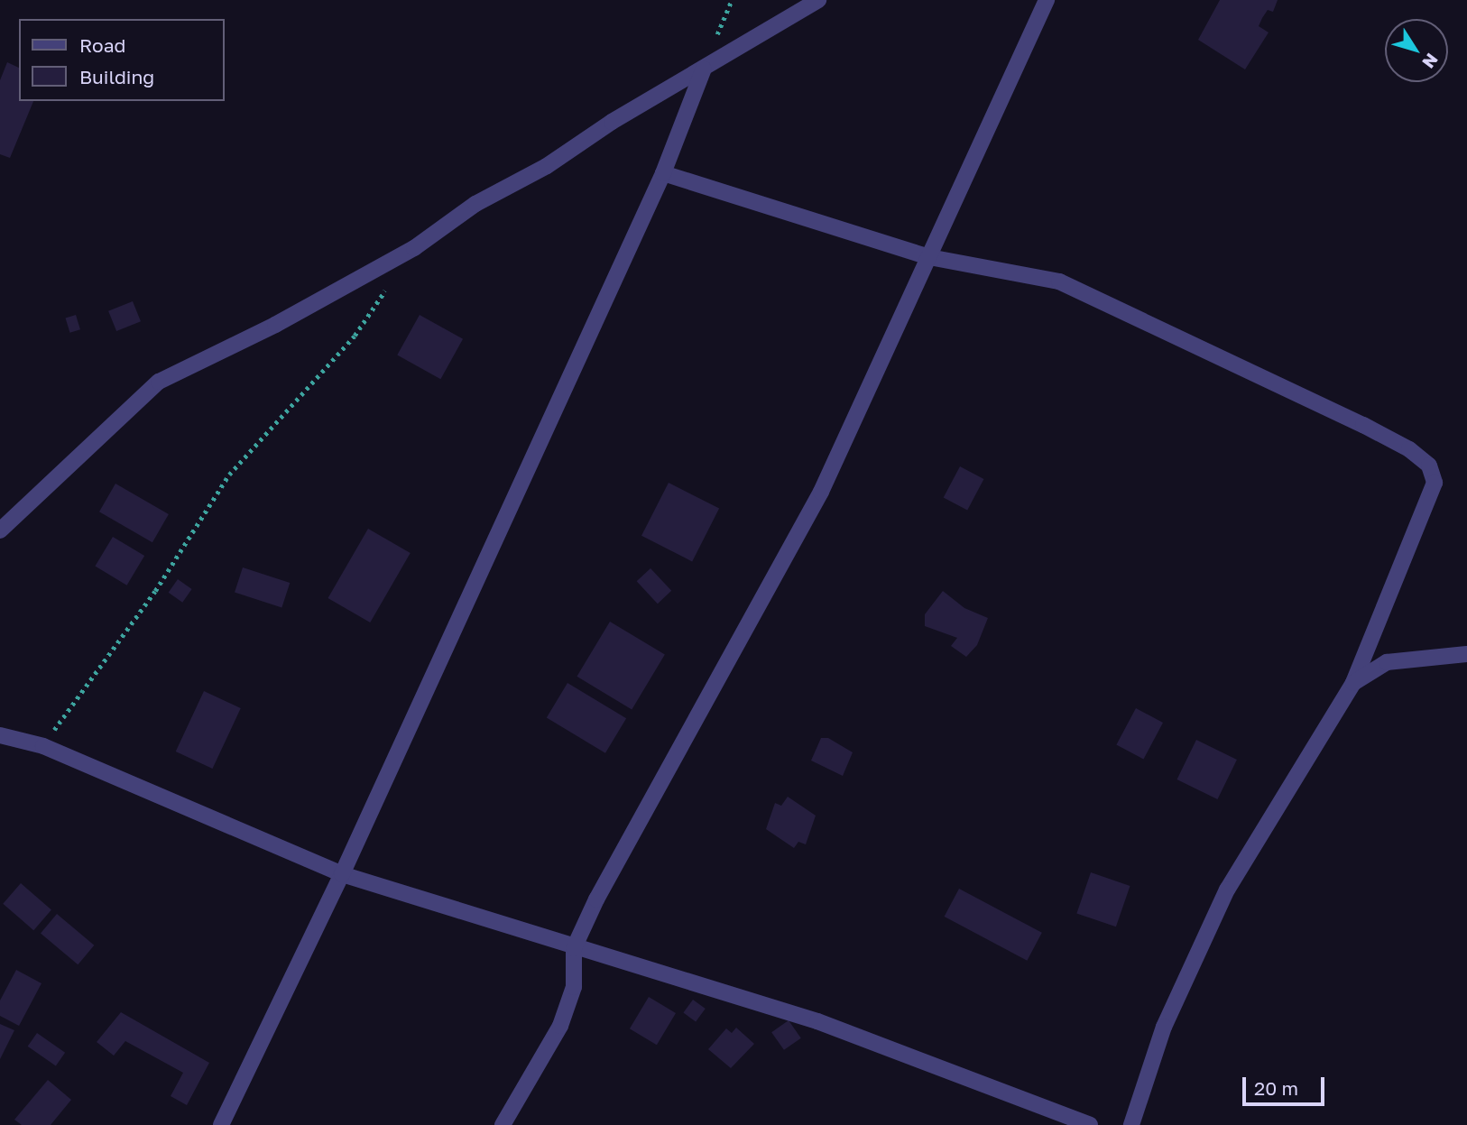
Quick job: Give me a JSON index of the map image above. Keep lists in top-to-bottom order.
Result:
{
  "legend": ["Road", "Building"],
  "scale_bar": "20 m",
  "north": "bottom right"
}
